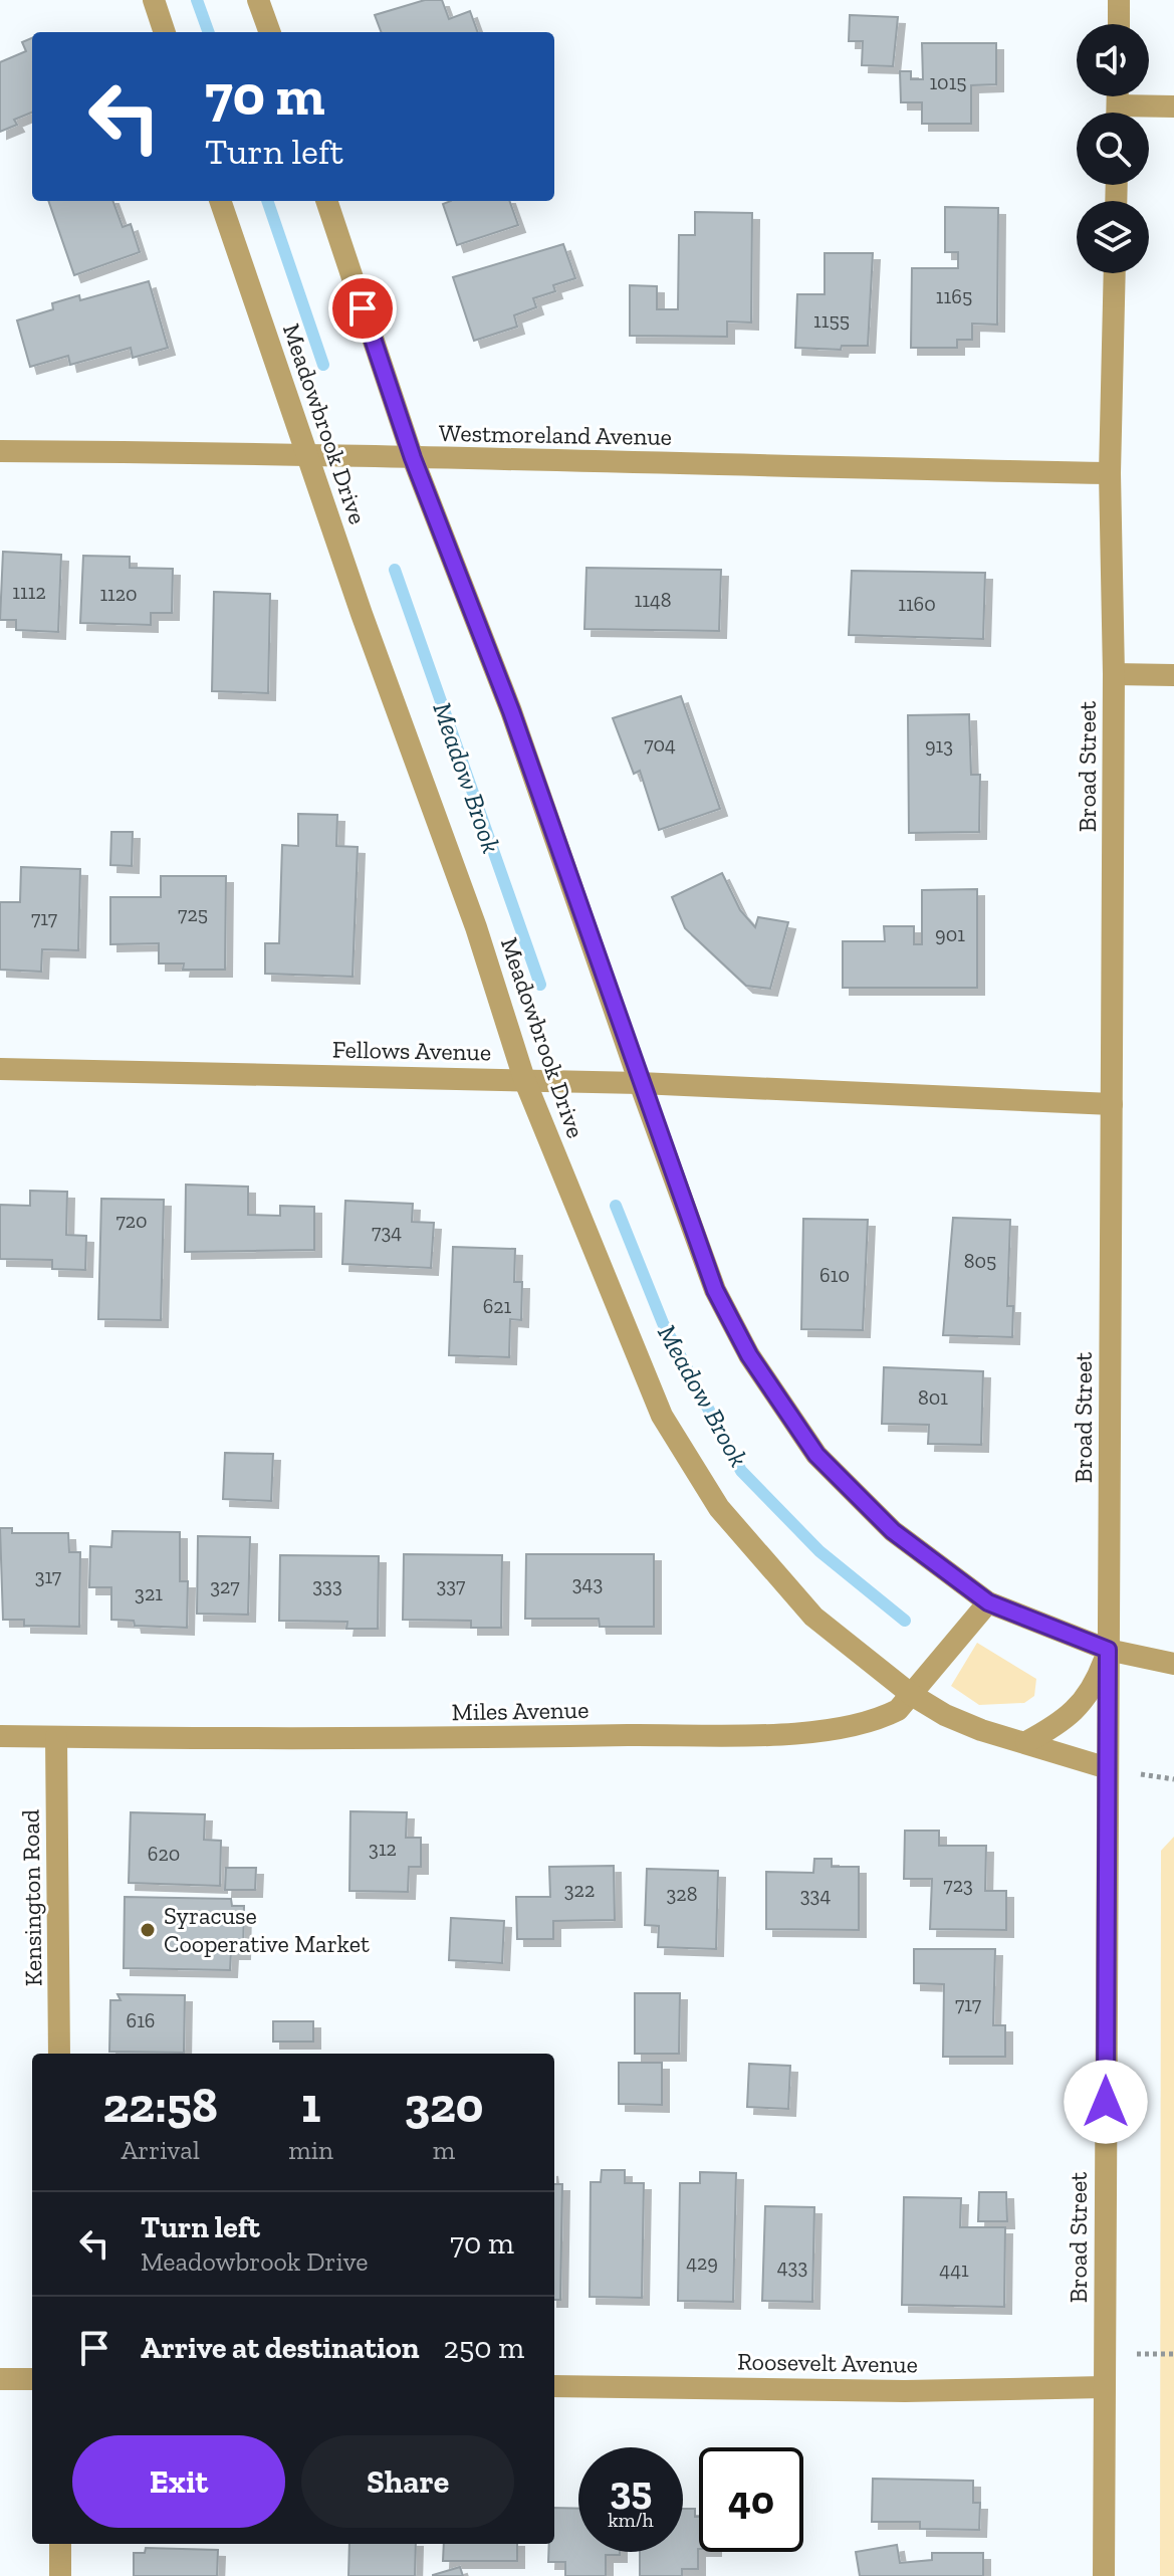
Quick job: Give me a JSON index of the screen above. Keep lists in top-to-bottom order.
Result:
{
  "streets": {
    "street": [
      "Meadowbrook Drive",
      "Westmoreland Avenue",
      "Broad Street",
      "Fellows Avenue",
      "Miles Avenue",
      "Kensington Road",
      "Roosevelt Avenue"
    ]
  },
  "crossings": [
    ["Meadowbrook Drive", "Westmoreland Avenue"],
    ["Meadowbrook Drive", "Broad Street"],
    ["Meadowbrook Drive", "Fellows Avenue"],
    ["Meadowbrook Drive", "Miles Avenue"],
    ["Westmoreland Avenue", "Broad Street"],
    ["Broad Street", "Fellows Avenue"],
    ["Broad Street", "Roosevelt Avenue"],
    ["Miles Avenue", "Kensington Road"]
  ],
  "water": ["Meadow Brook"],
  "places": ["Syracuse Cooperative Market"],
  "house_numbers": [
    "1015",
    "1165",
    "1155",
    "1112",
    "1120",
    "1148",
    "1160",
    "704",
    "913",
    "725",
    "717",
    "901",
    "720",
    "734",
    "805",
    "610",
    "621",
    "801",
    "317",
    "343",
    "333",
    "337",
    "327",
    "321",
    "312",
    "620",
    "723",
    "322",
    "328",
    "334",
    "717",
    "616",
    "429",
    "433",
    "441"
  ],
  "page": {
    "turn": ["70 m", "Turn left"],
    "eta": [
      "22:58",
      "Arrival",
      "1",
      "min",
      "320",
      "m"
    ],
    "list": [
      {
        "name": "Turn left",
        "note": "Meadowbrook Drive",
        "value": "70 m"
      },
      {
        "name": "Arrive at destination",
        "value": "250 m"
      }
    ],
    "buttons": ["Exit", "Share"],
    "speed": "35 km/h",
    "limit": "40"
  }
}
